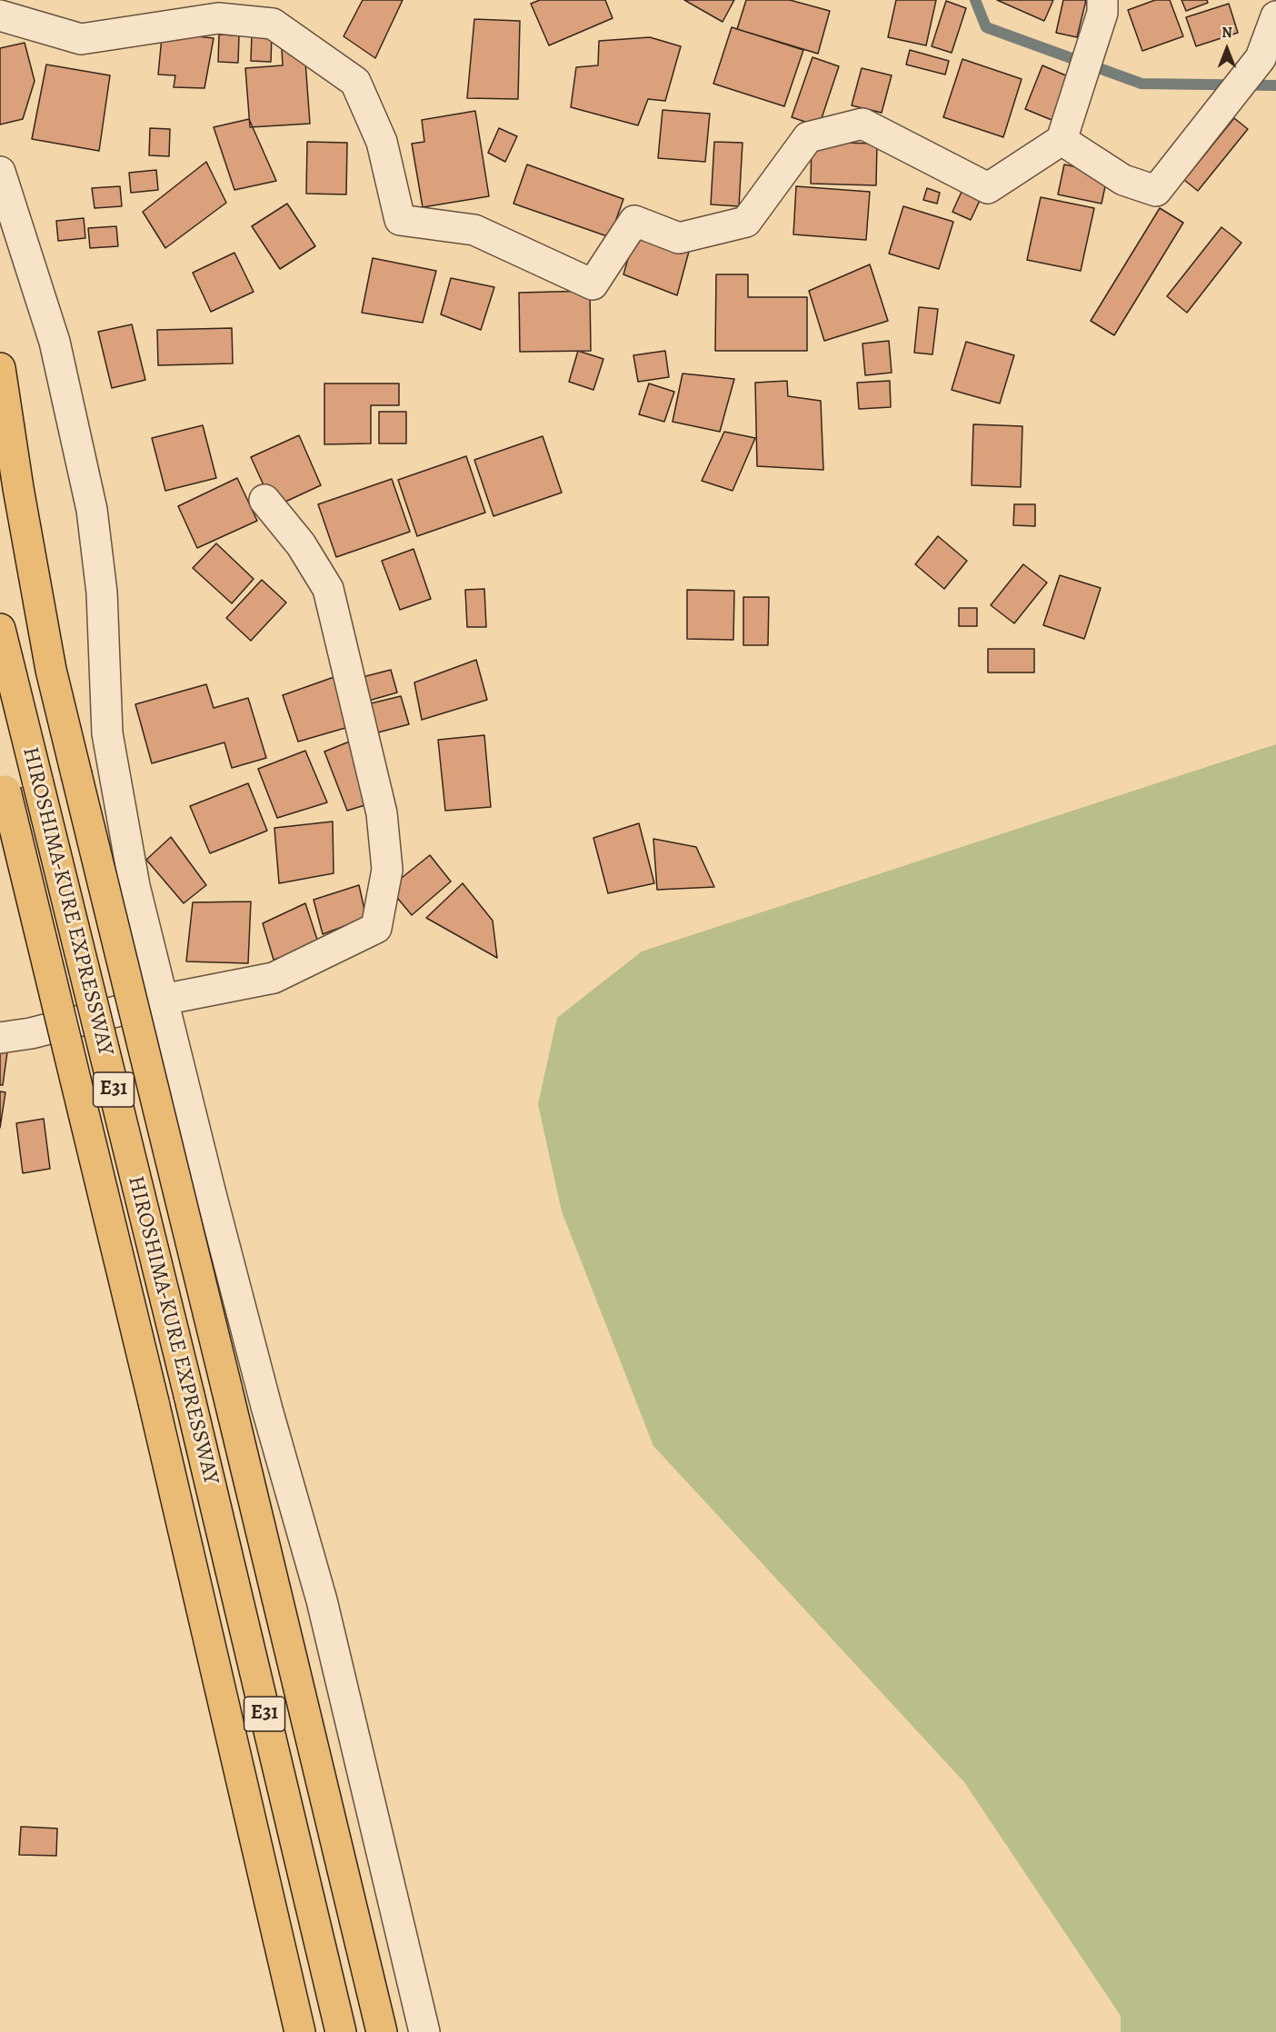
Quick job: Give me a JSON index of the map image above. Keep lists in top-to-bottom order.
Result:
{
  "streets": {
    "highway": ["HIROSHIMA-KURE EXPRESSWAY", "E31"]
  },
  "north": "top"
}
